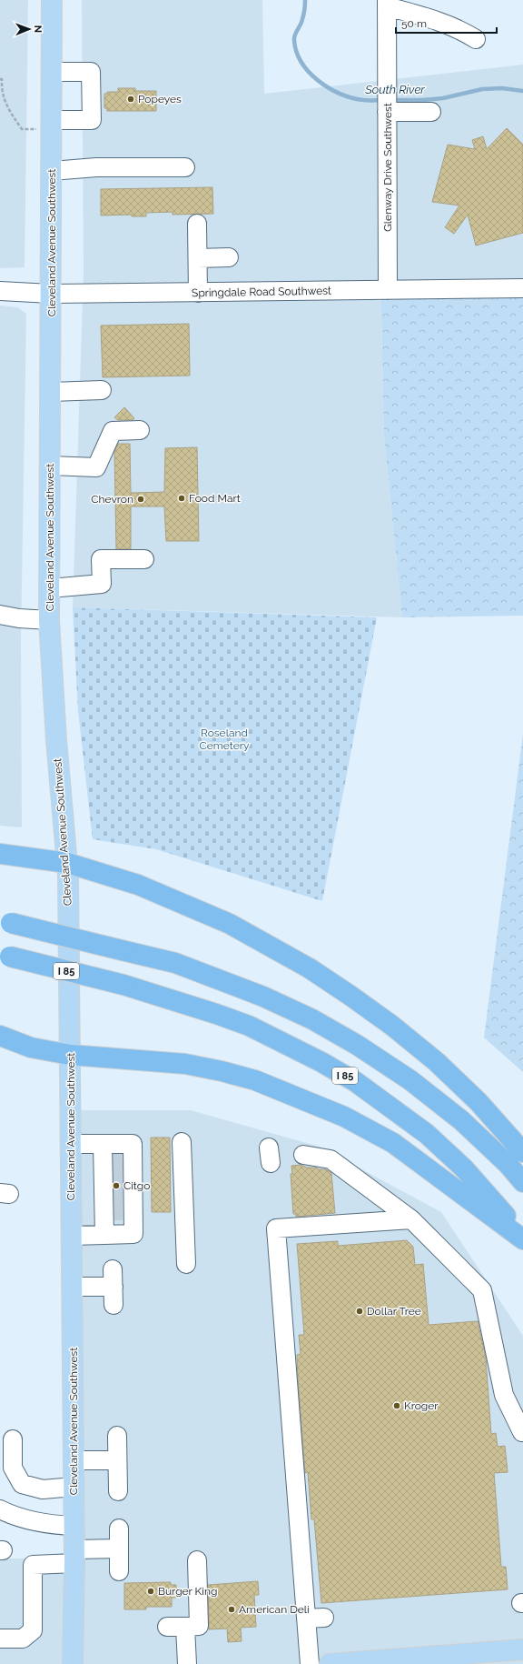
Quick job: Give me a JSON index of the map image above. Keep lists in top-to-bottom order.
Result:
{
  "streets": {
    "highway": ["I 85"],
    "main road": ["Cleveland Avenue Southwest"],
    "street": ["Glenway Drive Southwest", "Springdale Road Southwest"]
  },
  "crossings": [
    ["Glenway Drive Southwest", "Springdale Road Southwest"],
    ["Cleveland Avenue Southwest", "Springdale Road Southwest"]
  ],
  "water": ["South River"],
  "parks": ["Roseland Cemetery"],
  "places": [
    "Popeyes",
    "Food Mart",
    "Chevron",
    "Citgo",
    "Dollar Tree",
    "Kroger",
    "Burger King",
    "American Deli"
  ],
  "scale_bar": "50 m",
  "north": "right"
}
